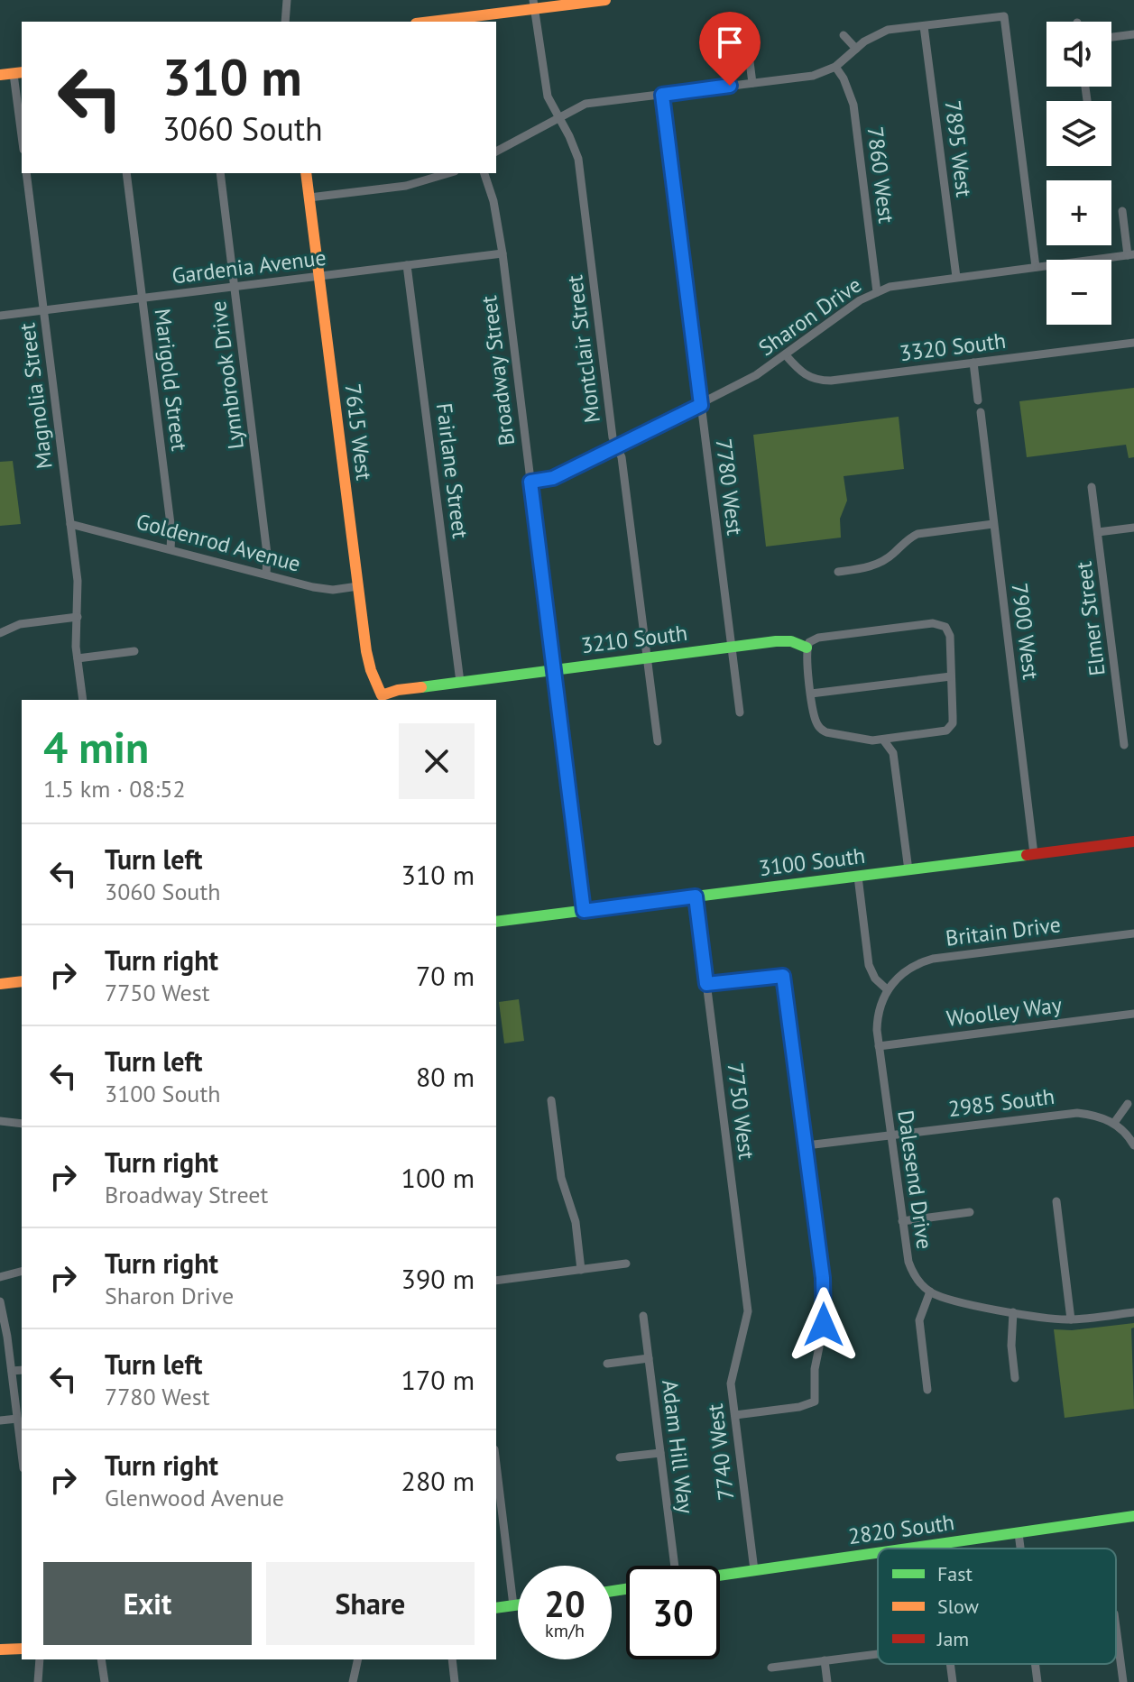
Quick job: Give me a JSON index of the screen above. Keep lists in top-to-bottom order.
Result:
{
  "streets": {
    "street": [
      "7895 West",
      "7860 West",
      "Gardenia Avenue",
      "Sharon Drive",
      "3320 South",
      "Montclair Street",
      "Broadway Street",
      "Lynnbrook Drive",
      "Marigold Street",
      "Magnolia Street",
      "7615 West",
      "Fairlane Street",
      "7780 West",
      "Goldenrod Avenue",
      "Elmer Street",
      "7900 West",
      "3210 South",
      "3100 South",
      "Britain Drive",
      "Woolley Way",
      "2985 South",
      "7750 West",
      "Dalesend Drive",
      "Adam Hill Way",
      "7740 West",
      "2820 South"
    ]
  },
  "crossings": [
    ["7895 West", "Sharon Drive"],
    ["7860 West", "Sharon Drive"],
    ["Gardenia Avenue", "Broadway Street"],
    ["Gardenia Avenue", "Lynnbrook Drive"],
    ["Gardenia Avenue", "Marigold Street"],
    ["Gardenia Avenue", "Magnolia Street"],
    ["Gardenia Avenue", "7615 West"],
    ["Gardenia Avenue", "Fairlane Street"],
    ["Sharon Drive", "3320 South"],
    ["Sharon Drive", "Montclair Street"],
    ["Sharon Drive", "Broadway Street"],
    ["Sharon Drive", "7780 West"],
    ["Montclair Street", "3210 South"],
    ["Broadway Street", "3210 South"],
    ["Broadway Street", "3100 South"],
    ["Lynnbrook Drive", "Goldenrod Avenue"],
    ["Marigold Street", "Goldenrod Avenue"],
    ["Magnolia Street", "Goldenrod Avenue"],
    ["7615 West", "Goldenrod Avenue"],
    ["7615 West", "3210 South"],
    ["Fairlane Street", "3210 South"],
    ["7780 West", "3210 South"],
    ["7900 West", "3100 South"],
    ["3100 South", "7750 West"],
    ["Britain Drive", "Dalesend Drive"],
    ["Woolley Way", "Dalesend Drive"],
    ["2985 South", "Dalesend Drive"],
    ["7750 West", "7740 West"],
    ["7740 West", "2820 South"]
  ],
  "legend": ["Fast", "Slow", "Jam"],
  "page": {
    "map_buttons": ["+", "−"],
    "turn": ["310 m", "3060 South"],
    "heading": ["4 min", "1.5 km · 08:52"],
    "list": [
      {
        "name": "Turn left",
        "note": "3060 South",
        "value": "310 m"
      },
      {
        "name": "Turn right",
        "note": "7750 West",
        "value": "70 m"
      },
      {
        "name": "Turn left",
        "note": "3100 South",
        "value": "80 m"
      },
      {
        "name": "Turn right",
        "note": "Broadway Street",
        "value": "100 m"
      },
      {
        "name": "Turn right",
        "note": "Sharon Drive",
        "value": "390 m"
      },
      {
        "name": "Turn left",
        "note": "7780 West",
        "value": "170 m"
      },
      {
        "name": "Turn right",
        "note": "Glenwood Avenue",
        "value": "280 m"
      }
    ],
    "buttons": ["Exit", "Share"],
    "speed": "20 km/h",
    "limit": "30"
  }
}
